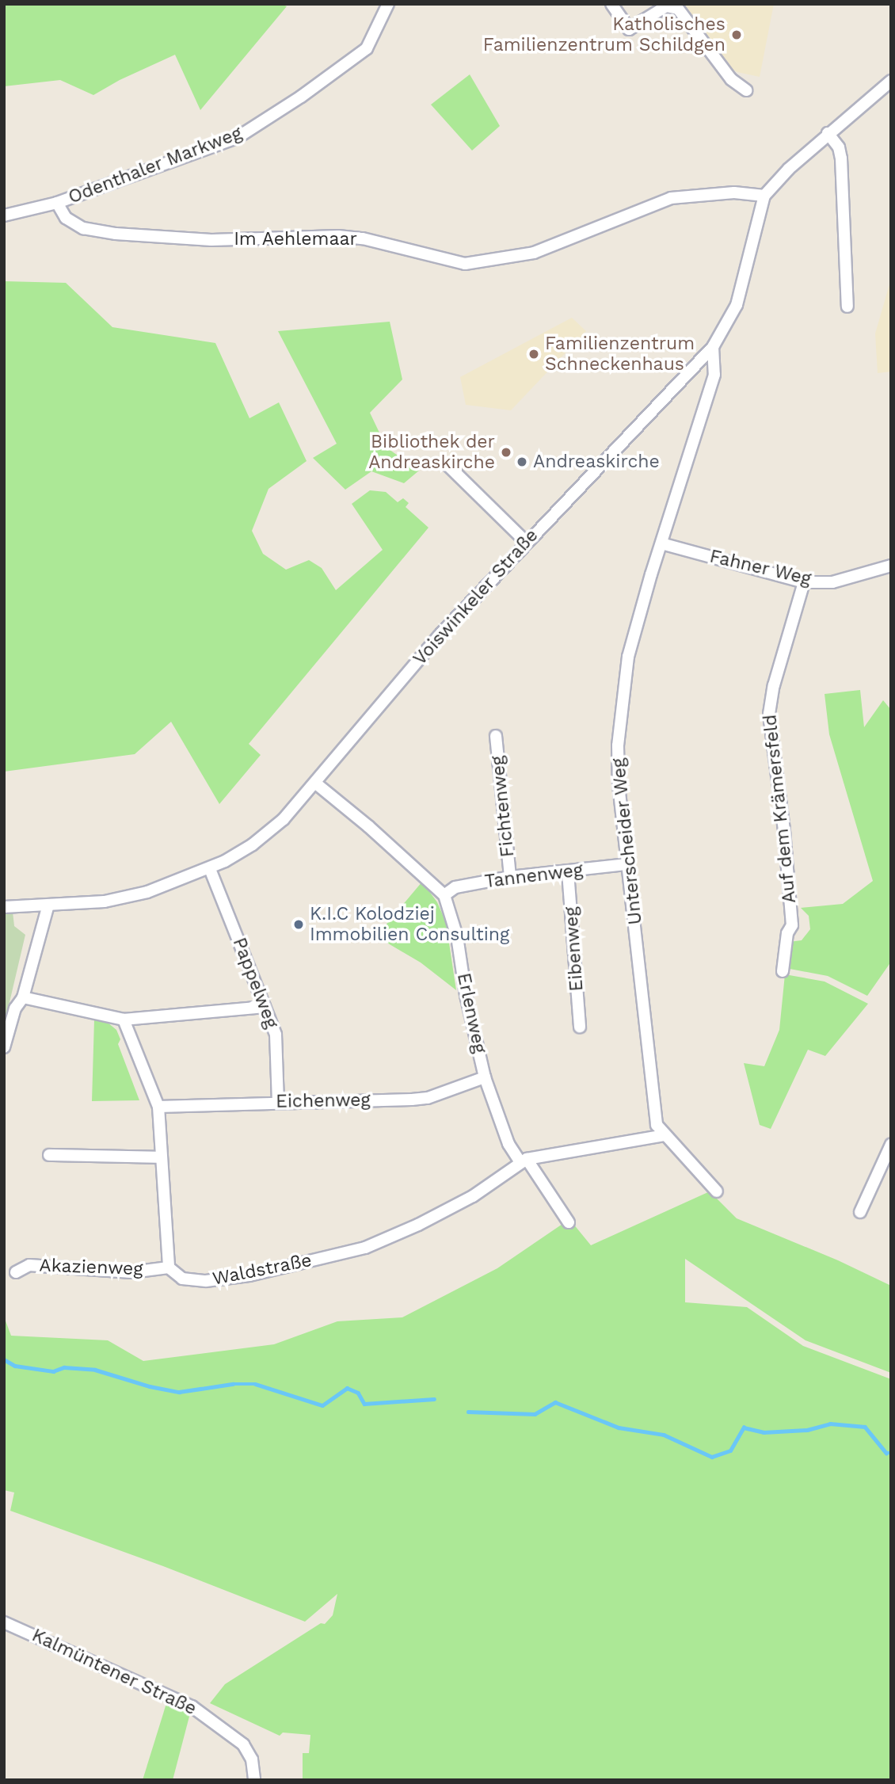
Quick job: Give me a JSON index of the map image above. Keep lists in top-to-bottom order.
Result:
{
  "streets": {
    "street": [
      "Odenthaler Markweg",
      "Im Aehlemaar",
      "Fahner Weg",
      "Voiswinkeler Straße",
      "Fichtenweg",
      "Auf dem Krämersfeld",
      "Unterscheider Weg",
      "Tannenweg",
      "Eibenweg",
      "Pappelweg",
      "Erlenweg",
      "Eichenweg",
      "Akazienweg",
      "Waldstraße",
      "Kalmüntener Straße"
    ]
  },
  "crossings": [
    ["Odenthaler Markweg", "Im Aehlemaar"],
    ["Im Aehlemaar", "Voiswinkeler Straße"],
    ["Fahner Weg", "Auf dem Krämersfeld"],
    ["Fahner Weg", "Unterscheider Weg"],
    ["Voiswinkeler Straße", "Unterscheider Weg"],
    ["Voiswinkeler Straße", "Pappelweg"],
    ["Fichtenweg", "Tannenweg"],
    ["Unterscheider Weg", "Tannenweg"],
    ["Unterscheider Weg", "Waldstraße"],
    ["Tannenweg", "Eibenweg"],
    ["Tannenweg", "Erlenweg"],
    ["Pappelweg", "Eichenweg"],
    ["Erlenweg", "Eichenweg"],
    ["Erlenweg", "Waldstraße"],
    ["Akazienweg", "Waldstraße"]
  ],
  "places": [
    "Katholisches Familienzentrum Schildgen",
    "Familienzentrum Schneckenhaus",
    "Bibliothek der Andreaskirche",
    "Andreaskirche",
    "K.I.C Kolodziej Immobilien Consulting"
  ]
}
